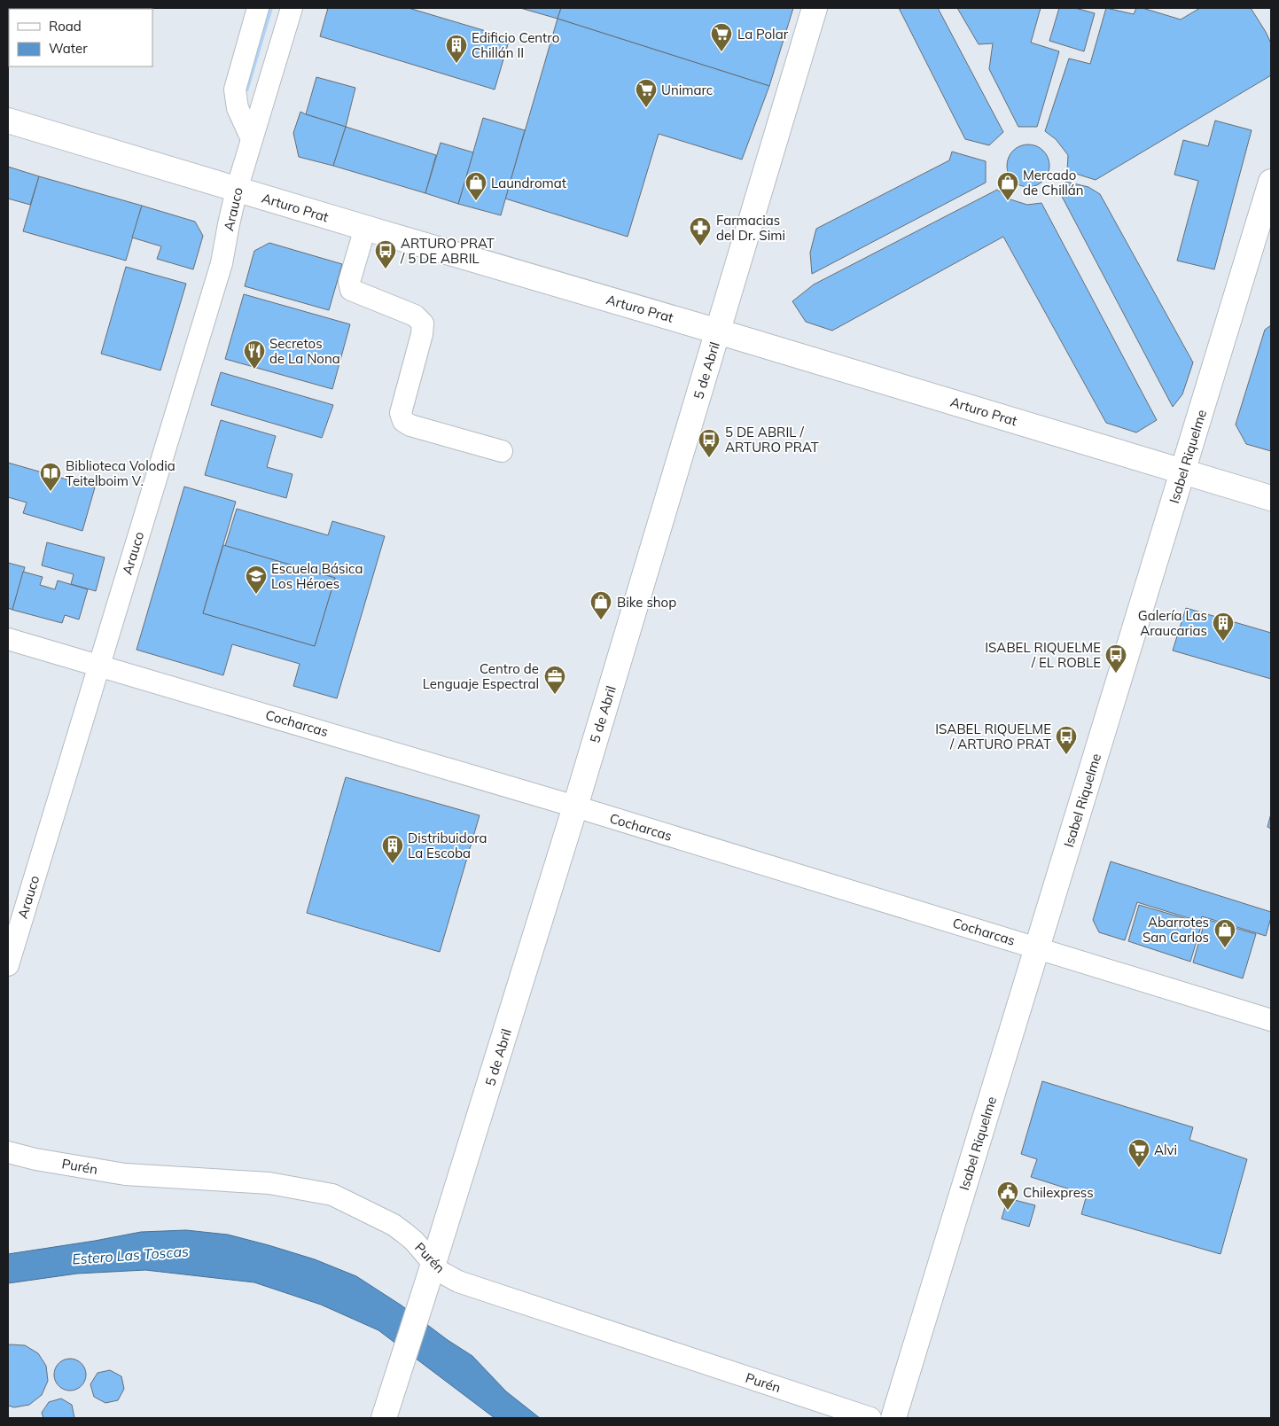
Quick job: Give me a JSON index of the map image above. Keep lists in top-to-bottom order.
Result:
{
  "streets": {
    "street": [
      "Arturo Prat",
      "Arauco",
      "5 de Abril",
      "Isabel Riquelme",
      "Cocharcas",
      "Purén"
    ]
  },
  "crossings": [
    ["Arturo Prat", "Arauco"],
    ["Arturo Prat", "5 de Abril"],
    ["Arturo Prat", "Isabel Riquelme"],
    ["Arauco", "Cocharcas"],
    ["5 de Abril", "Cocharcas"],
    ["5 de Abril", "Purén"],
    ["Isabel Riquelme", "Cocharcas"]
  ],
  "water": ["Estero Las Toscas"],
  "places": {
    "supermarket": ["La Polar", "Unimarc", "Alvi"],
    "building": ["Edificio Centro Chillán II", "Galería Las Araucarias", "Distribuidora La Escoba"],
    "shop": [
      "Laundromat",
      "Mercado de Chillán",
      "Bike shop",
      "Abarrotes San Carlos"
    ],
    "pharmacy": ["Farmacias del Dr. Simi"],
    "bus stop": [
      "ARTURO PRAT / 5 DE ABRIL",
      "5 DE ABRIL / ARTURO PRAT",
      "ISABEL RIQUELME / EL ROBLE",
      "ISABEL RIQUELME / ARTURO PRAT"
    ],
    "restaurant": ["Secretos de La Nona"],
    "library": ["Biblioteca Volodia Teitelboim V."],
    "school or university": ["Escuela Básica Los Héroes"],
    "office": ["Centro de Lenguaje Espectral"],
    "public building": ["Chilexpress"]
  },
  "legend": ["Road", "Water"]
}
